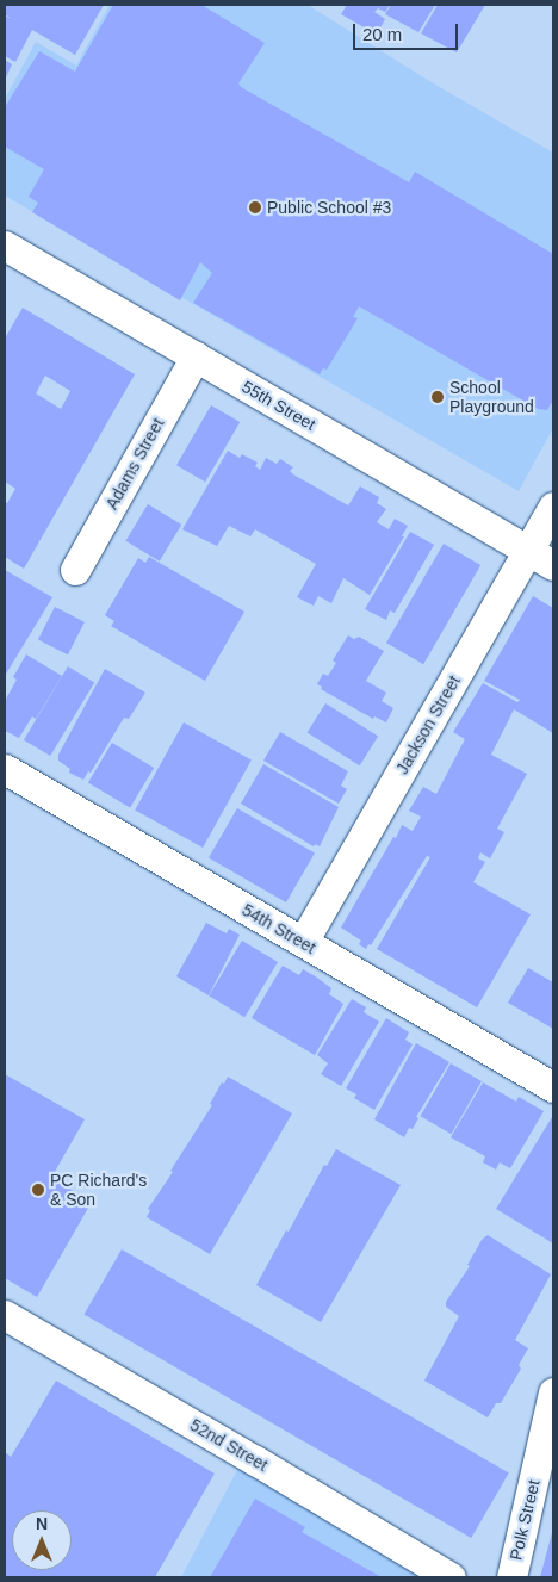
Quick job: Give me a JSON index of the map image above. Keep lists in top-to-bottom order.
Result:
{
  "streets": {
    "street": [
      "55th Street",
      "Adams Street",
      "Jackson Street",
      "54th Street",
      "52nd Street",
      "Polk Street"
    ]
  },
  "crossings": [
    ["55th Street", "Adams Street"],
    ["55th Street", "Jackson Street"],
    ["Jackson Street", "54th Street"]
  ],
  "places": ["Public School #3", "School Playground", "PC Richard's & Son"],
  "scale_bar": "20 m",
  "north": "top"
}
